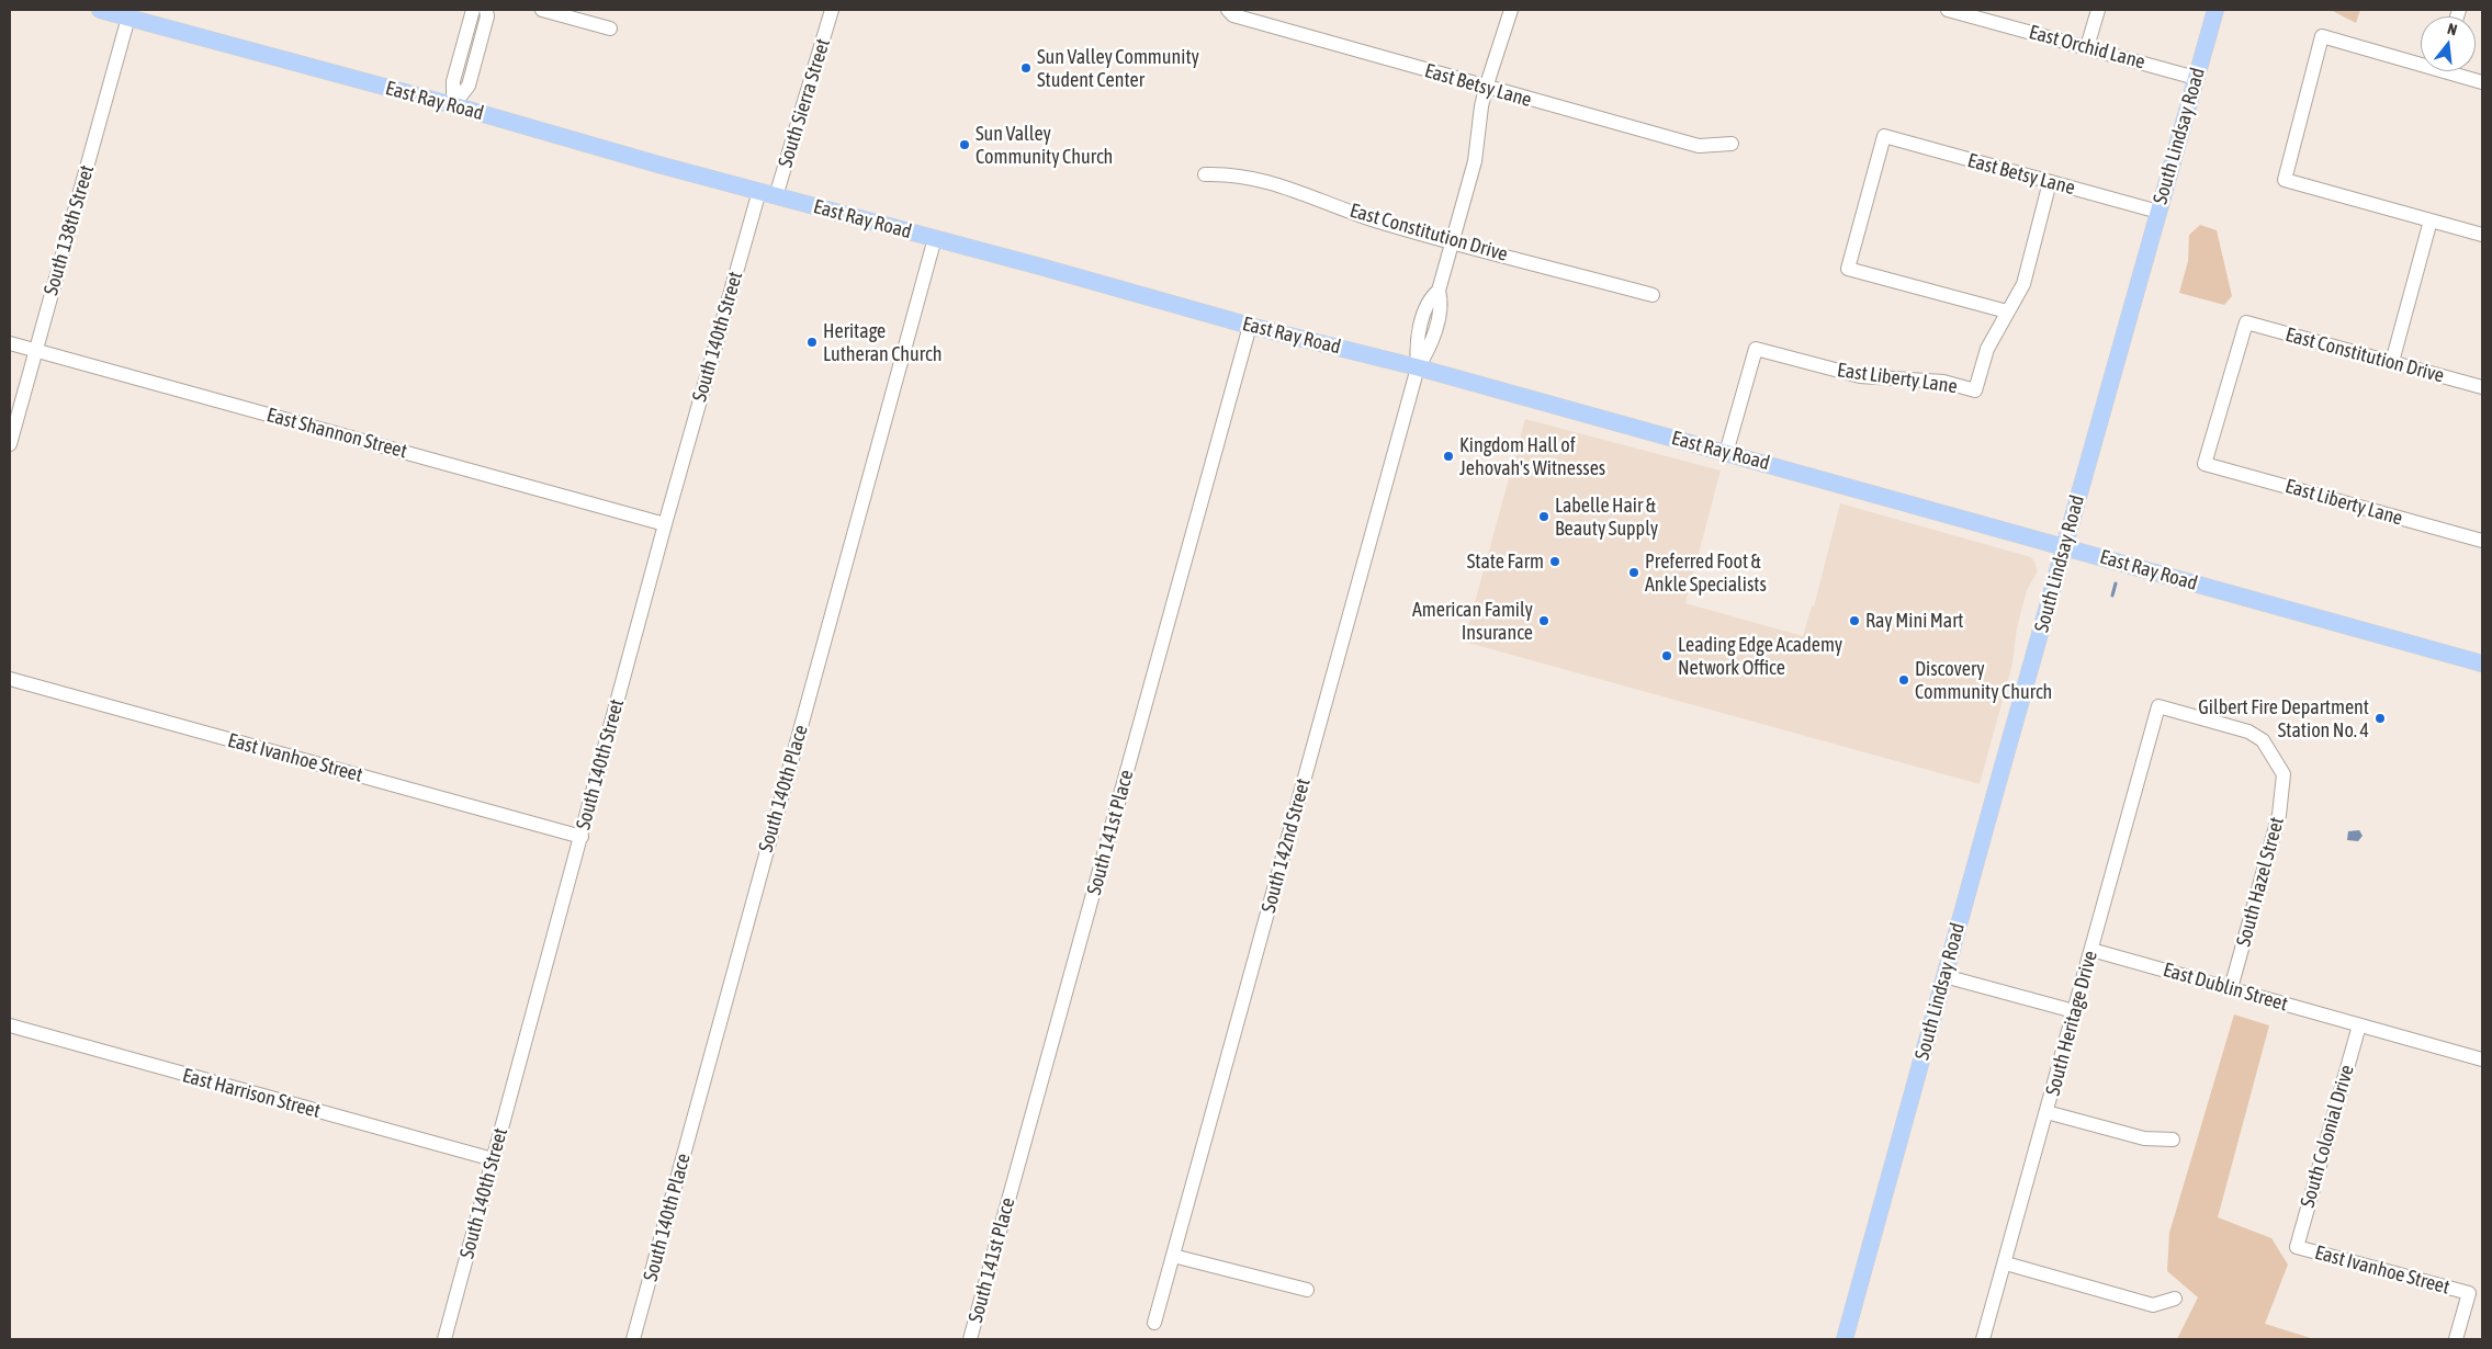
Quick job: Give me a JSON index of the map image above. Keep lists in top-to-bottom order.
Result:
{
  "streets": {
    "main road": ["East Ray Road", "South Lindsay Road"],
    "street": [
      "East Orchid Lane",
      "East Betsy Lane",
      "South Sierra Street",
      "South 138th Street",
      "East Constitution Drive",
      "South 140th Street",
      "East Liberty Lane",
      "East Shannon Street",
      "East Ivanhoe Street",
      "South 140th Place",
      "South 141st Place",
      "South 142nd Street",
      "South Hazel Street",
      "East Dublin Street",
      "South Heritage Drive",
      "East Harrison Street",
      "South Colonial Drive"
    ]
  },
  "crossings": [
    ["East Orchid Lane", "South Lindsay Road"],
    ["East Betsy Lane", "South Lindsay Road"],
    ["East Betsy Lane", "East Liberty Lane"],
    ["East Betsy Lane", "South 142nd Street"],
    ["East Ray Road", "South Sierra Street"],
    ["East Ray Road", "South Lindsay Road"],
    ["East Ray Road", "South 138th Street"],
    ["East Ray Road", "South 140th Street"],
    ["East Ray Road", "East Liberty Lane"],
    ["East Ray Road", "South 140th Place"],
    ["East Ray Road", "South 141st Place"],
    ["East Ray Road", "South 142nd Street"],
    ["South 138th Street", "East Shannon Street"],
    ["East Constitution Drive", "East Liberty Lane"],
    ["East Constitution Drive", "South 142nd Street"],
    ["South 140th Street", "East Shannon Street"],
    ["South 140th Street", "East Ivanhoe Street"],
    ["South 140th Street", "East Harrison Street"],
    ["East Ivanhoe Street", "South Colonial Drive"],
    ["South Hazel Street", "East Dublin Street"],
    ["South Hazel Street", "South Heritage Drive"],
    ["East Dublin Street", "South Heritage Drive"],
    ["East Dublin Street", "South Colonial Drive"]
  ],
  "places": [
    "Sun Valley Community Student Center",
    "Sun Valley Community Church",
    "Heritage Lutheran Church",
    "Kingdom Hall of Jehovah's Witnesses",
    "Labelle Hair & Beauty Supply",
    "State Farm",
    "Preferred Foot & Ankle Specialists",
    "American Family Insurance",
    "Ray Mini Mart",
    "Leading Edge Academy Network Office",
    "Discovery Community Church",
    "Gilbert Fire Department Station No. 4"
  ],
  "north": "top"
}
